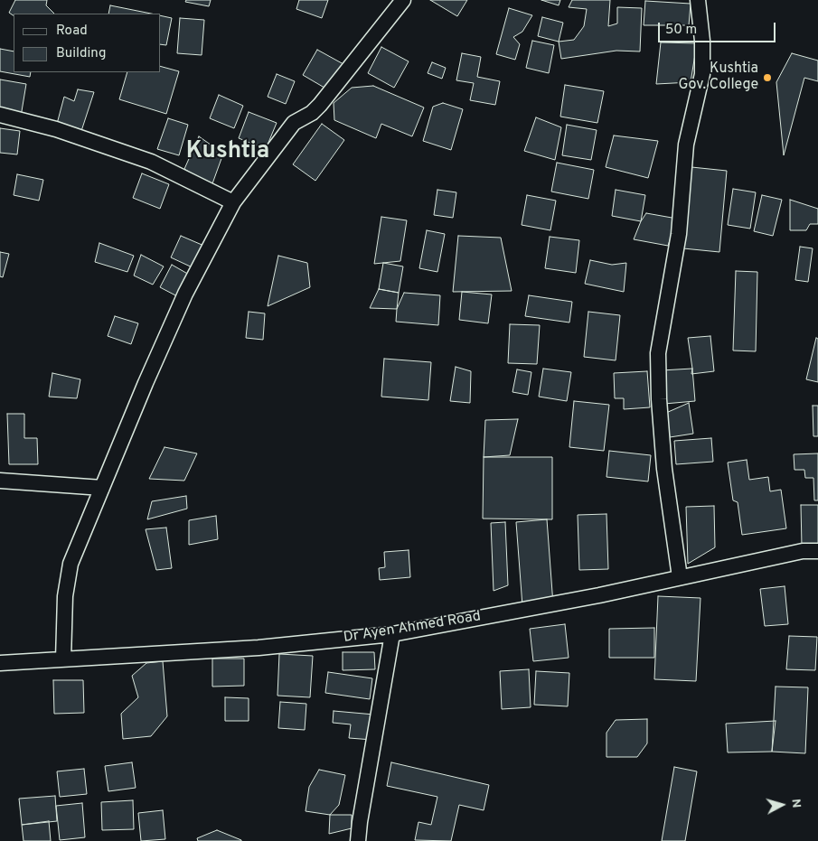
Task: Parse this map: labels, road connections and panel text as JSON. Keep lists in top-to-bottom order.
{
  "streets": {
    "street": ["Dr Ayen Ahmed Road"]
  },
  "districts": ["Kushtia"],
  "places": ["Kushtia Gov. College"],
  "legend": ["Road", "Building"],
  "scale_bar": "50 m",
  "north": "right"
}
